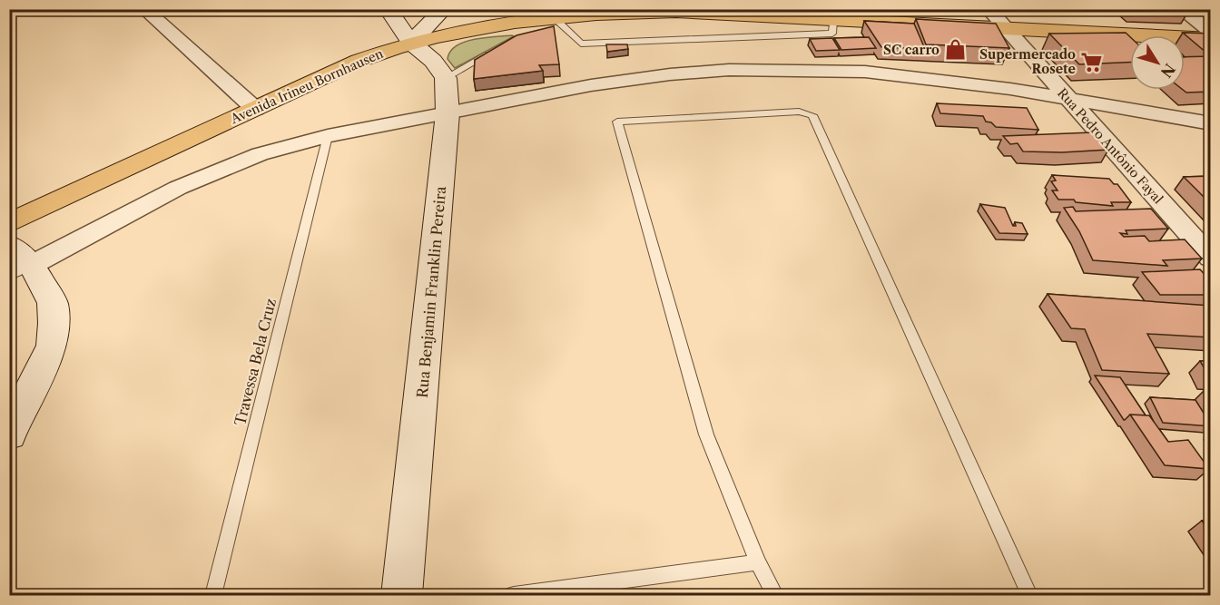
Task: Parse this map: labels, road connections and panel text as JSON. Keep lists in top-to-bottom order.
{
  "streets": {
    "main road": ["Avenida Irineu Bornhausen", "Rua Benjamin Franklin Pereira"],
    "street": ["Rua Pedro Antônio Fayal"],
    "lane": ["Travessa Bela Cruz"]
  },
  "crossings": [
    ["Avenida Irineu Bornhausen", "Rua Pedro Antônio Fayal"]
  ],
  "places": {
    "shop": ["SC carro"],
    "supermarket": ["Supermercado Rosete"]
  },
  "north": "bottom right"
}
